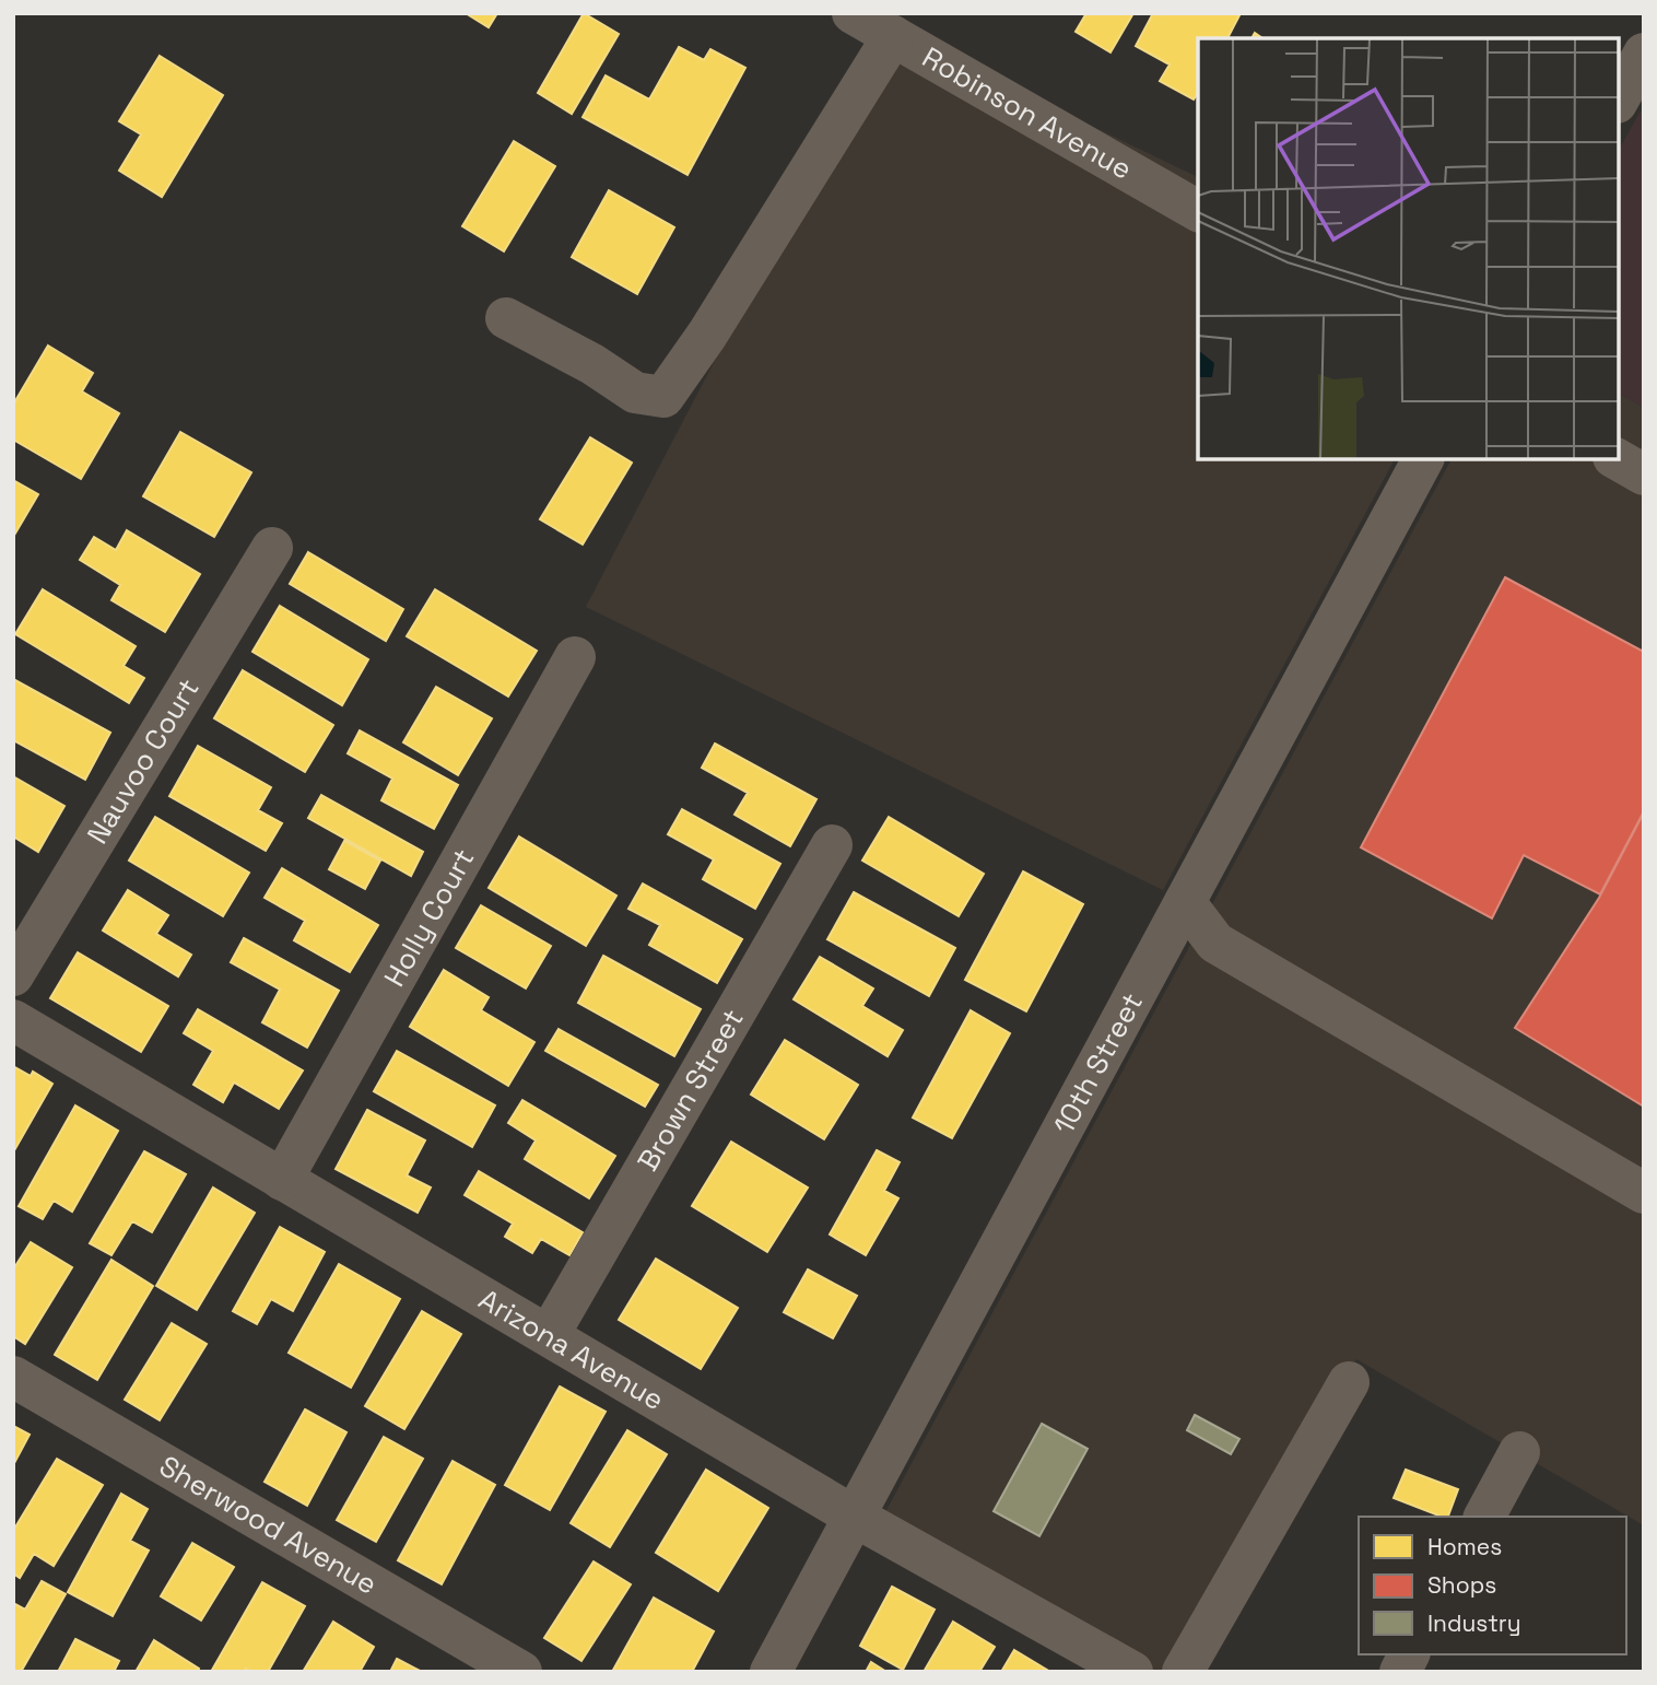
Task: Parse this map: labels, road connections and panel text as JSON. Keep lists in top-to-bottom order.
{
  "streets": {
    "street": [
      "Robinson Avenue",
      "Nauvoo Court",
      "Holly Court",
      "10th Street",
      "Brown Street",
      "Arizona Avenue",
      "Sherwood Avenue"
    ]
  },
  "crossings": [
    ["Holly Court", "Arizona Avenue"],
    ["10th Street", "Arizona Avenue"],
    ["Brown Street", "Arizona Avenue"]
  ],
  "legend": ["Homes", "Shops", "Industry"]
}
